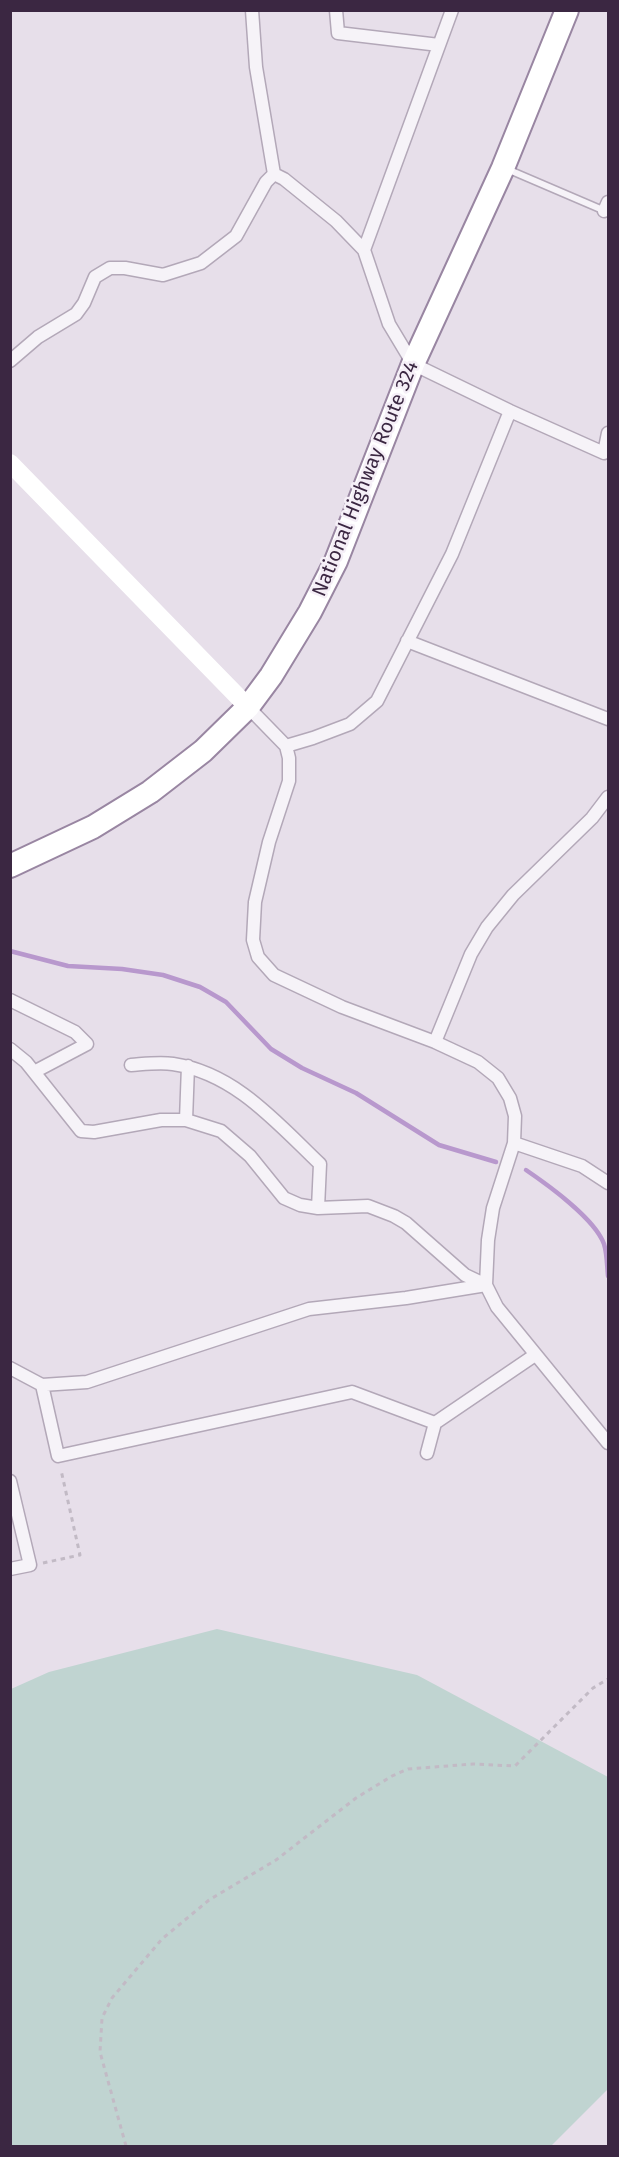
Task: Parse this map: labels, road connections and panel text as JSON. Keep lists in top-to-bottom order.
{
  "streets": {
    "highway": ["National Highway Route 324"]
  }
}
